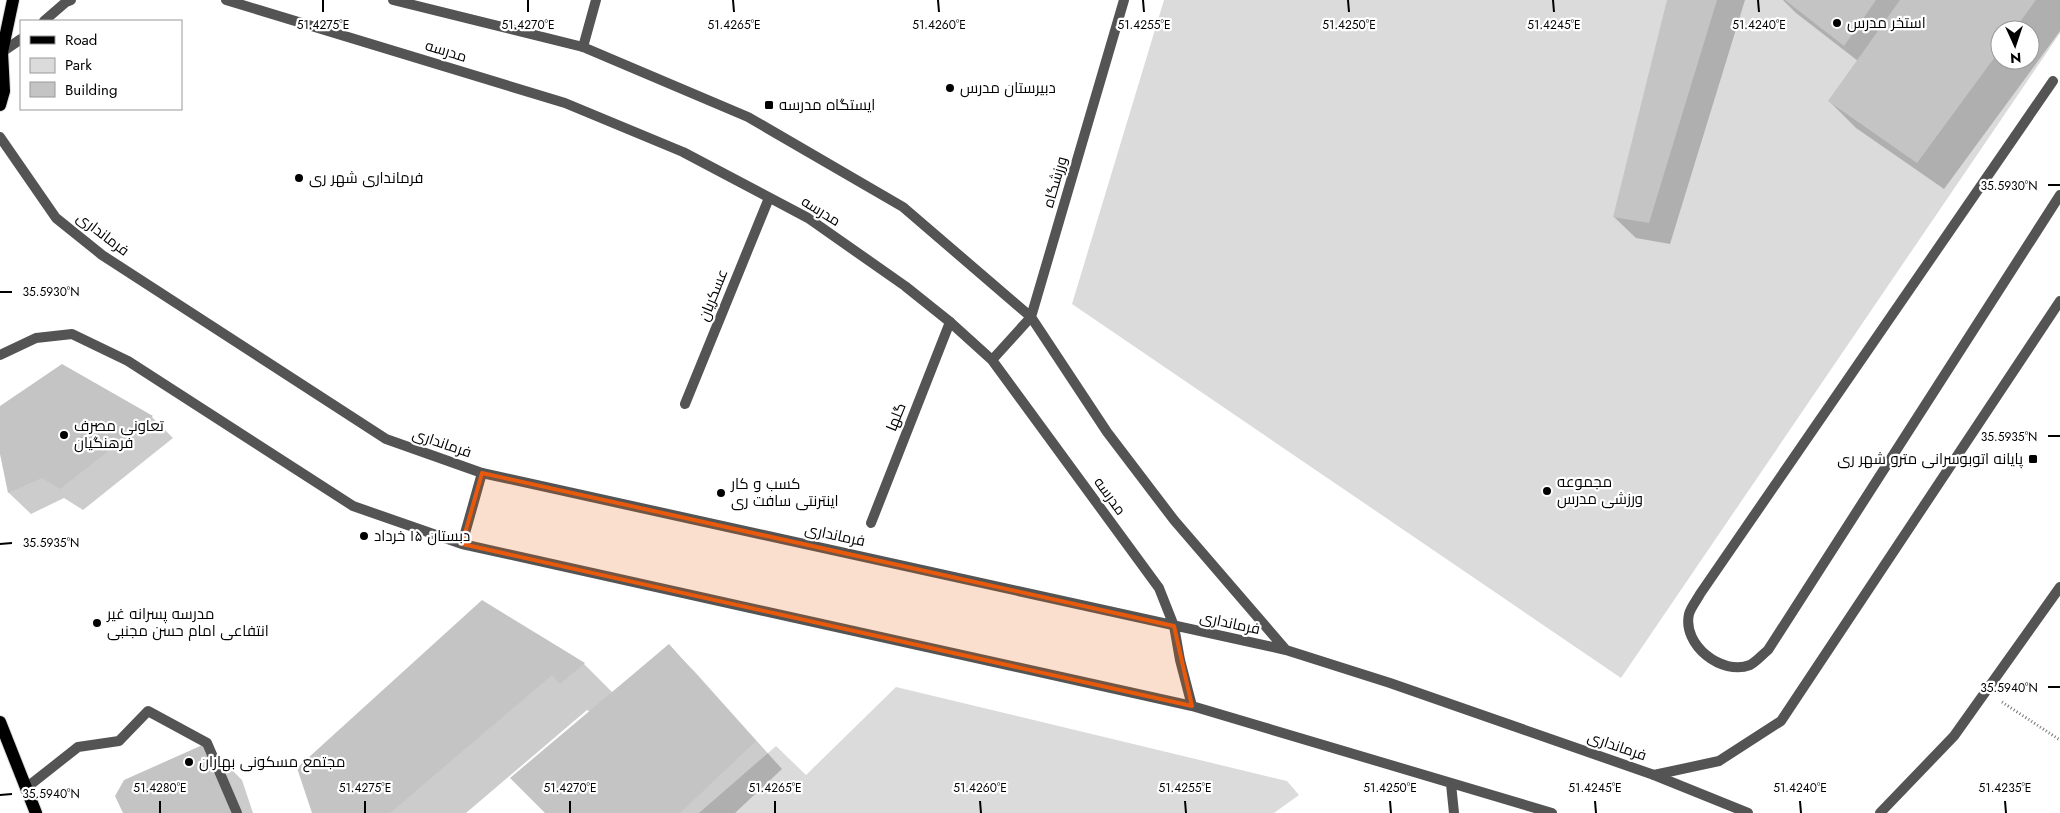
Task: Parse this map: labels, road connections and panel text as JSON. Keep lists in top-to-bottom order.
{
  "streets": {
    "street": [
      "مدرسه",
      "ورزشگاه",
      "فرمانداری",
      "عسکریان",
      "گلها"
    ]
  },
  "crossings": [
    ["مدرسه", "ورزشگاه"],
    ["مدرسه", "فرمانداری"],
    ["مدرسه", "عسکریان"],
    ["مدرسه", "گلها"]
  ],
  "places": {
    "other": [
      "استخر مدرس",
      "دبیرستان مدرس",
      "فرمانداری شهر ری",
      "تعاونی مصرف فرهنگیان",
      "مجموعه ورزشی مدرس",
      "کسب و کار اینترنتی سافت ری",
      "دبستان ۱۵ خرداد",
      "مدرسه پسرانه غیر انتفاعی امام حسن مجنبی",
      "مجتمع مسکونی بهاران"
    ],
    "transit": ["ایستگاه مدرسه", "پایانه اتوبوسرانی مترو شهر ری"]
  },
  "legend": ["Road", "Park", "Building"],
  "north": "bottom",
  "coordinates": [
    "51.4275°E",
    "51.4270°E",
    "51.4265°E",
    "51.4260°E",
    "51.4255°E",
    "51.4250°E",
    "51.4245°E",
    "51.4240°E",
    "35.5930°N",
    "35.5935°N",
    "35.5940°N",
    "51.4280°E",
    "51.4235°E"
  ]
}
